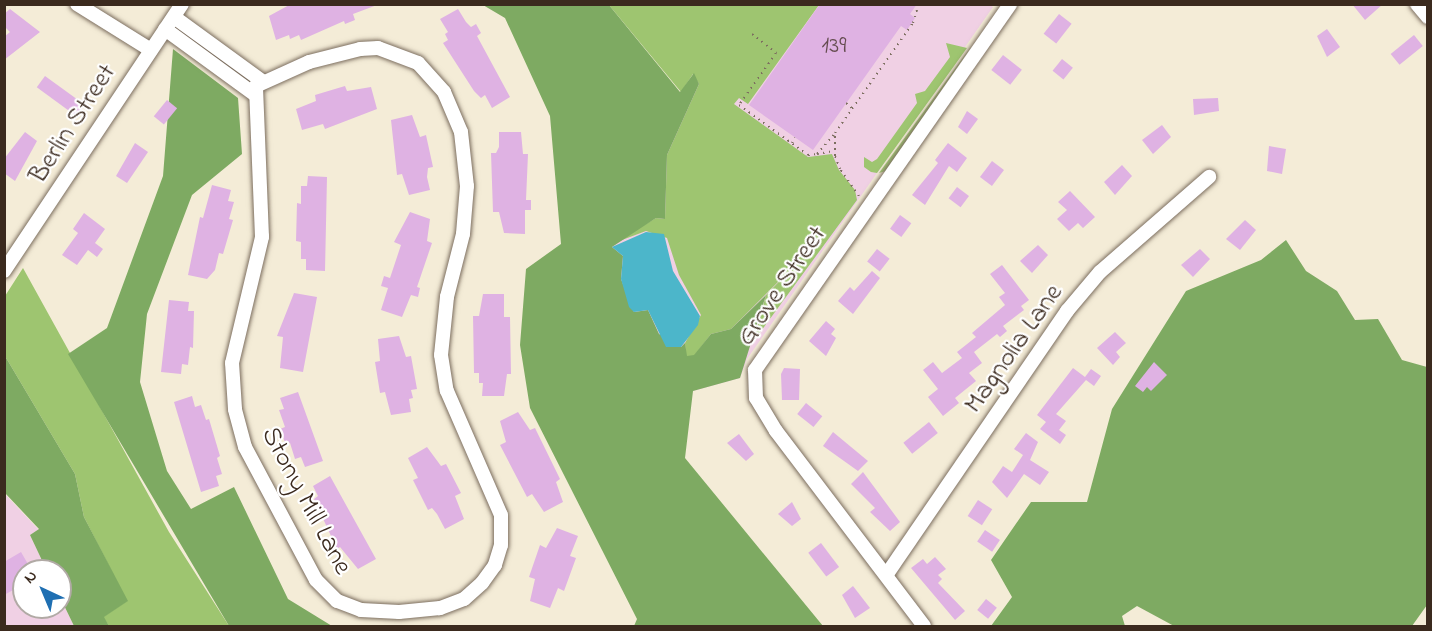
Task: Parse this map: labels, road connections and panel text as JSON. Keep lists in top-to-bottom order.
{
  "streets": {
    "street": [
      "Berlin Street",
      "Grove Street",
      "Magnolia Lane",
      "Stony Mill Lane"
    ]
  },
  "crossings": [
    ["Grove Street", "Magnolia Lane"]
  ],
  "house_numbers": ["139"],
  "north": "top left"
}
